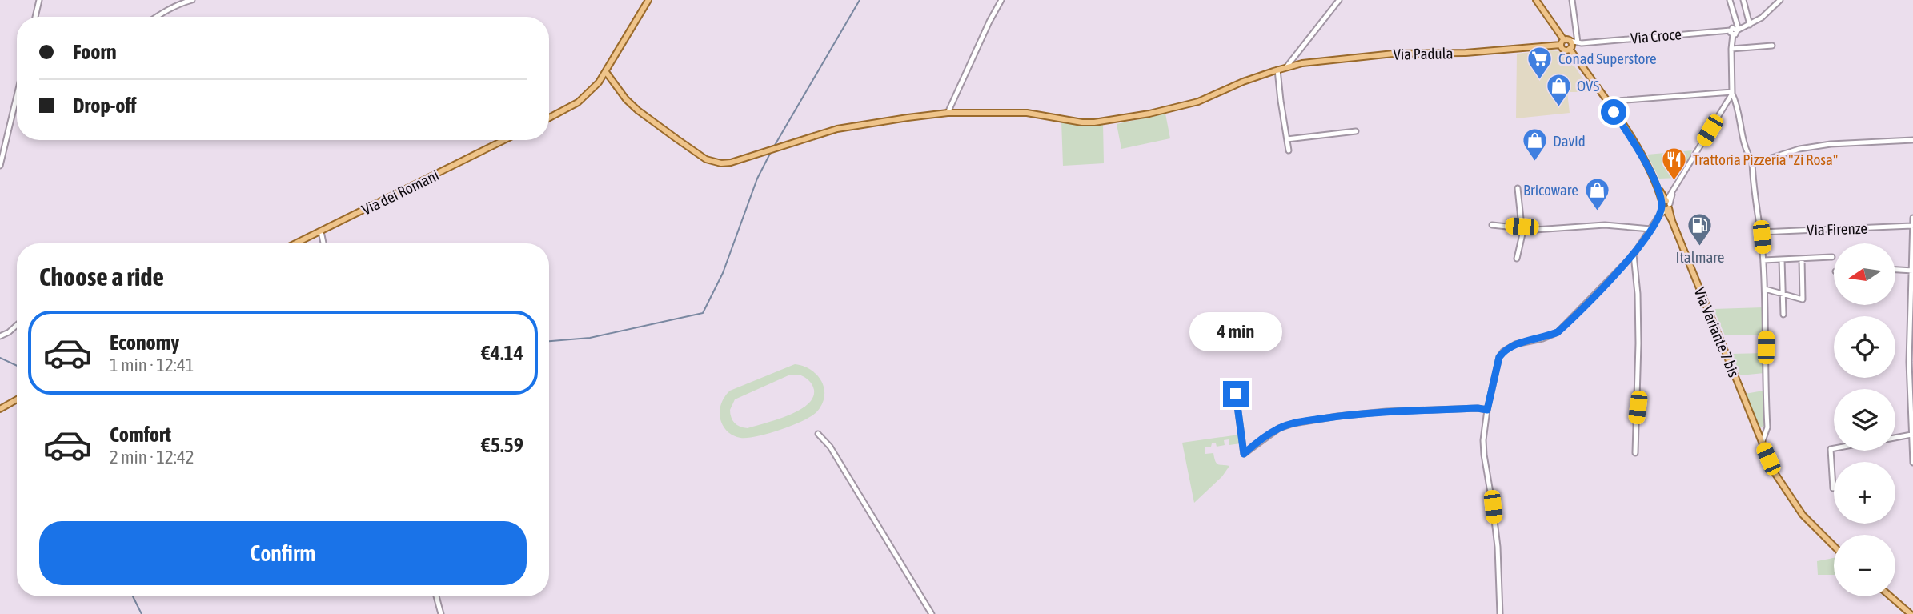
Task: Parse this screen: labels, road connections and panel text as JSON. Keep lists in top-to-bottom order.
{
  "streets": {
    "main road": ["Via Padula", "Via dei Romani", "Via Variante 7 bis"],
    "street": ["Via Croce", "Via Firenze"]
  },
  "crossings": [
    ["Via Croce", "Via Padula"],
    ["Via Croce", "Via Variante 7 bis"]
  ],
  "places": {
    "supermarket": ["Conad Superstore"],
    "shop": ["OVS", "David", "Bricoware"],
    "restaurant": ["Trattoria Pizzeria \"Zì Rosa\""],
    "fuel station": ["Italmare"]
  },
  "north": "left",
  "page": {
    "banner": ["Foorn", "Drop-off"],
    "map_buttons": ["+", "−"],
    "heading": "Choose a ride",
    "list": [
      {
        "name": "Economy",
        "note": "1 min · 12:41",
        "value": "€4.14"
      },
      {
        "name": "Comfort",
        "note": "2 min · 12:42",
        "value": "€5.59"
      }
    ],
    "bubble": "4 min",
    "buttons": "Confirm"
  }
}
